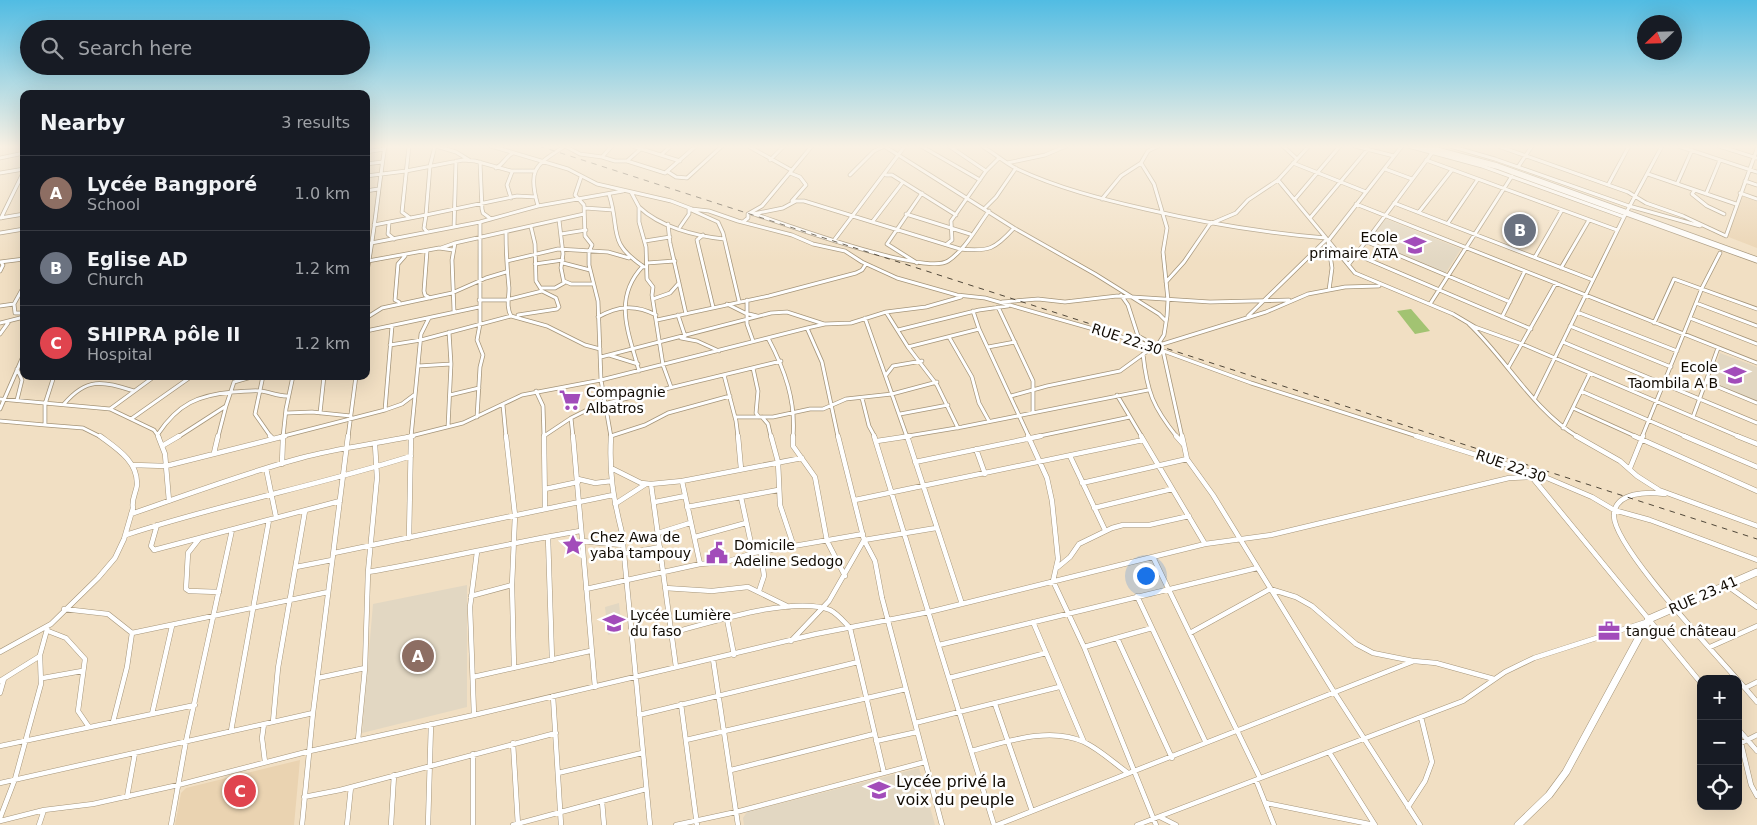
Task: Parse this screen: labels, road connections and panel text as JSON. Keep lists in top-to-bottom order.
{
  "streets": {
    "street": ["RUE 22.30", "RUE 23.41"]
  },
  "places": {
    "school or university": [
      "Ecole primaire ATA",
      "Ecole Taombila A B",
      "Lycée Lumière du faso",
      "Lycée privé la voix du peuple"
    ],
    "supermarket": ["Compagnie Albatros"],
    "place": ["Chez Awa de yaba tampouy"],
    "public building": ["Domicile Adeline Sedogo"],
    "office": ["tangué château"]
  },
  "north": "bottom left",
  "page": {
    "search": "Search here",
    "heading": ["Nearby", "3 results"],
    "list": [
      {
        "mark": "A",
        "name": "Lycée Bangporé",
        "note": "School",
        "value": "1.0 km"
      },
      {
        "mark": "B",
        "name": "Eglise AD",
        "note": "Church",
        "value": "1.2 km"
      },
      {
        "mark": "C",
        "name": "SHIPRA pôle II",
        "note": "Hospital",
        "value": "1.2 km"
      }
    ],
    "pins": ["B", "A", "C"],
    "map_buttons": ["+", "−"]
  }
}
